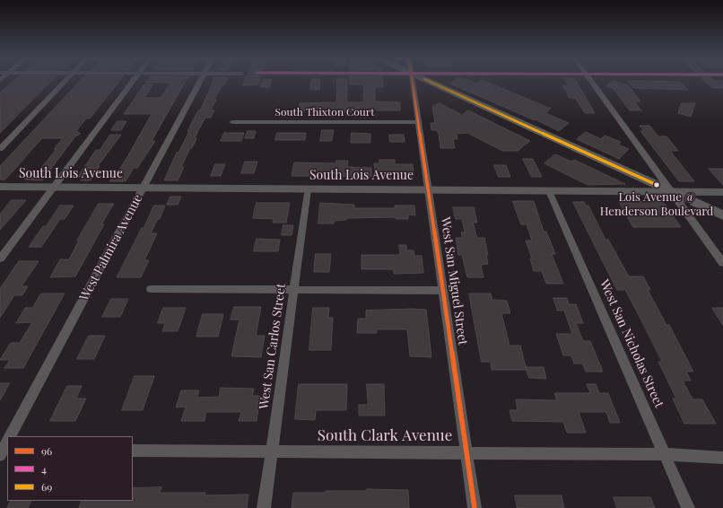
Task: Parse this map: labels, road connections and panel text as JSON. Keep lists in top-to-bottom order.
{
  "streets": {
    "street": [
      "South Thixton Court",
      "South Lois Avenue",
      "West Palmira Avenue",
      "West San Miguel Street",
      "West San Nicholas Street",
      "West San Carlos Street",
      "South Clark Avenue"
    ]
  },
  "crossings": [
    ["South Thixton Court", "West San Miguel Street"],
    ["South Lois Avenue", "West Palmira Avenue"],
    ["South Lois Avenue", "West San Miguel Street"],
    ["South Lois Avenue", "West San Nicholas Street"],
    ["South Lois Avenue", "West San Carlos Street"],
    ["West San Miguel Street", "South Clark Avenue"],
    ["West San Nicholas Street", "South Clark Avenue"],
    ["West San Carlos Street", "South Clark Avenue"]
  ],
  "places": ["Lois Avenue @ Henderson Boulevard"],
  "lines": ["transit line 96", "transit line 69"],
  "legend": ["96", "4", "69"]
}
